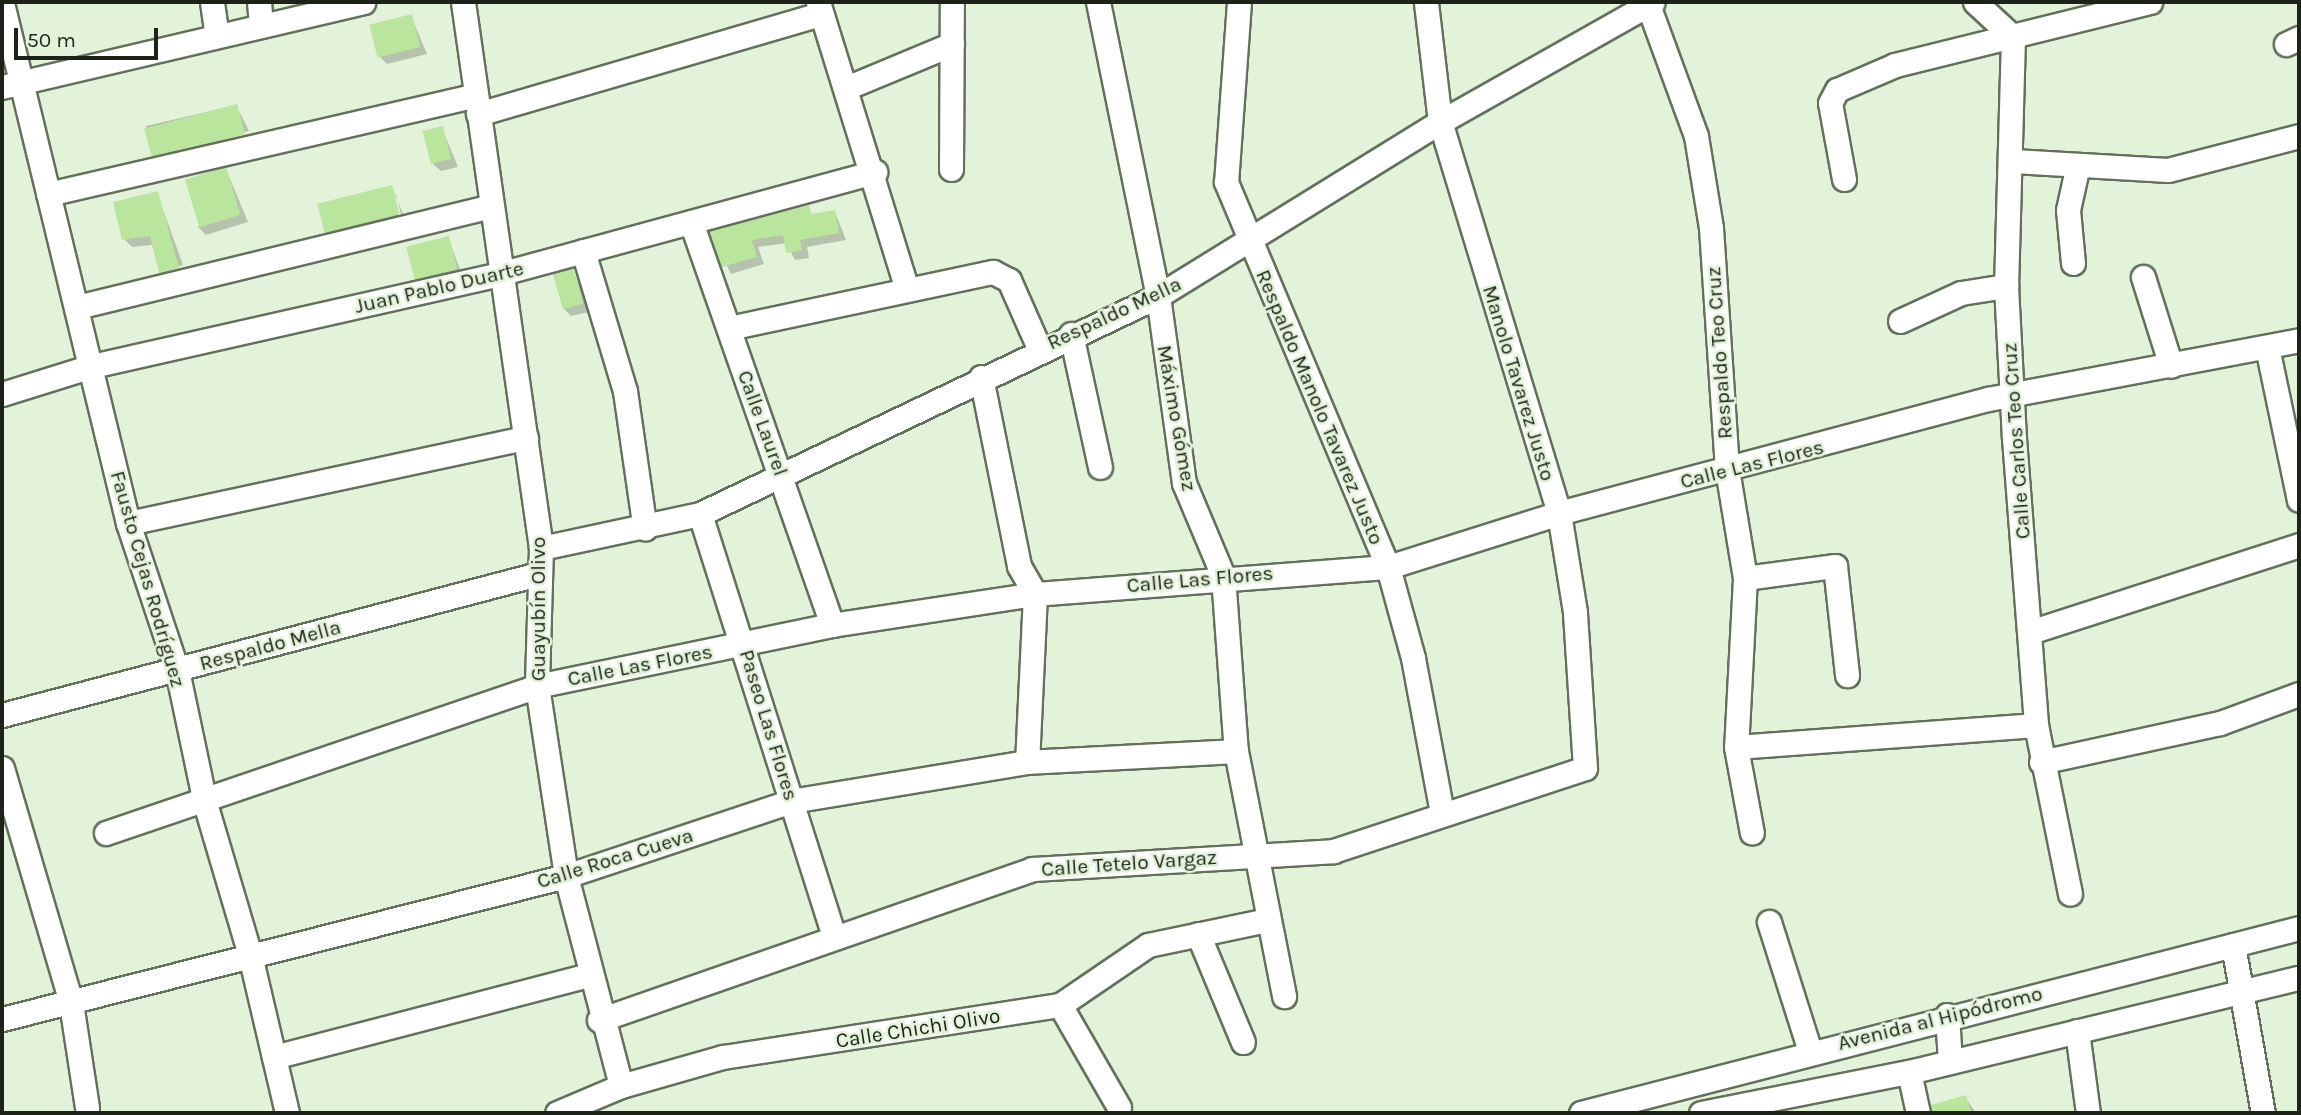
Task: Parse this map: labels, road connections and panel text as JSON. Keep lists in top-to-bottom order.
{
  "streets": {
    "street": [
      "Juan Pablo Duarte",
      "Respaldo Mella",
      "Respaldo Teo Cruz",
      "Manolo Tavarez Justo",
      "Respaldo Manolo Tavarez Justo",
      "Máximo Gómez",
      "Calle Laurel",
      "Calle Carlos Teo Cruz",
      "Calle Las Flores",
      "Fausto Cejas Rodríguez",
      "Guayubín Olivo",
      "Paseo Las Flores",
      "Calle Roca Cueva",
      "Calle Tetelo Vargaz",
      "Avenida al Hipódromo",
      "Calle Chichi Olivo"
    ]
  },
  "crossings": [
    ["Juan Pablo Duarte", "Calle Laurel"],
    ["Juan Pablo Duarte", "Fausto Cejas Rodríguez"],
    ["Juan Pablo Duarte", "Guayubín Olivo"],
    ["Respaldo Mella", "Respaldo Teo Cruz"],
    ["Respaldo Mella", "Manolo Tavarez Justo"],
    ["Respaldo Mella", "Respaldo Manolo Tavarez Justo"],
    ["Respaldo Mella", "Máximo Gómez"],
    ["Respaldo Mella", "Calle Laurel"],
    ["Respaldo Mella", "Fausto Cejas Rodríguez"],
    ["Respaldo Mella", "Guayubín Olivo"],
    ["Respaldo Mella", "Paseo Las Flores"],
    ["Respaldo Teo Cruz", "Calle Las Flores"],
    ["Manolo Tavarez Justo", "Calle Las Flores"],
    ["Manolo Tavarez Justo", "Calle Tetelo Vargaz"],
    ["Respaldo Manolo Tavarez Justo", "Calle Las Flores"],
    ["Respaldo Manolo Tavarez Justo", "Calle Tetelo Vargaz"],
    ["Máximo Gómez", "Calle Las Flores"],
    ["Máximo Gómez", "Calle Roca Cueva"],
    ["Máximo Gómez", "Calle Tetelo Vargaz"],
    ["Máximo Gómez", "Calle Chichi Olivo"],
    ["Calle Laurel", "Calle Las Flores"],
    ["Calle Carlos Teo Cruz", "Calle Las Flores"],
    ["Calle Las Flores", "Fausto Cejas Rodríguez"],
    ["Calle Las Flores", "Guayubín Olivo"],
    ["Calle Las Flores", "Paseo Las Flores"],
    ["Fausto Cejas Rodríguez", "Calle Roca Cueva"],
    ["Guayubín Olivo", "Calle Roca Cueva"],
    ["Guayubín Olivo", "Calle Tetelo Vargaz"],
    ["Guayubín Olivo", "Calle Chichi Olivo"],
    ["Paseo Las Flores", "Calle Roca Cueva"],
    ["Paseo Las Flores", "Calle Tetelo Vargaz"]
  ],
  "scale_bar": "50 m"
}
